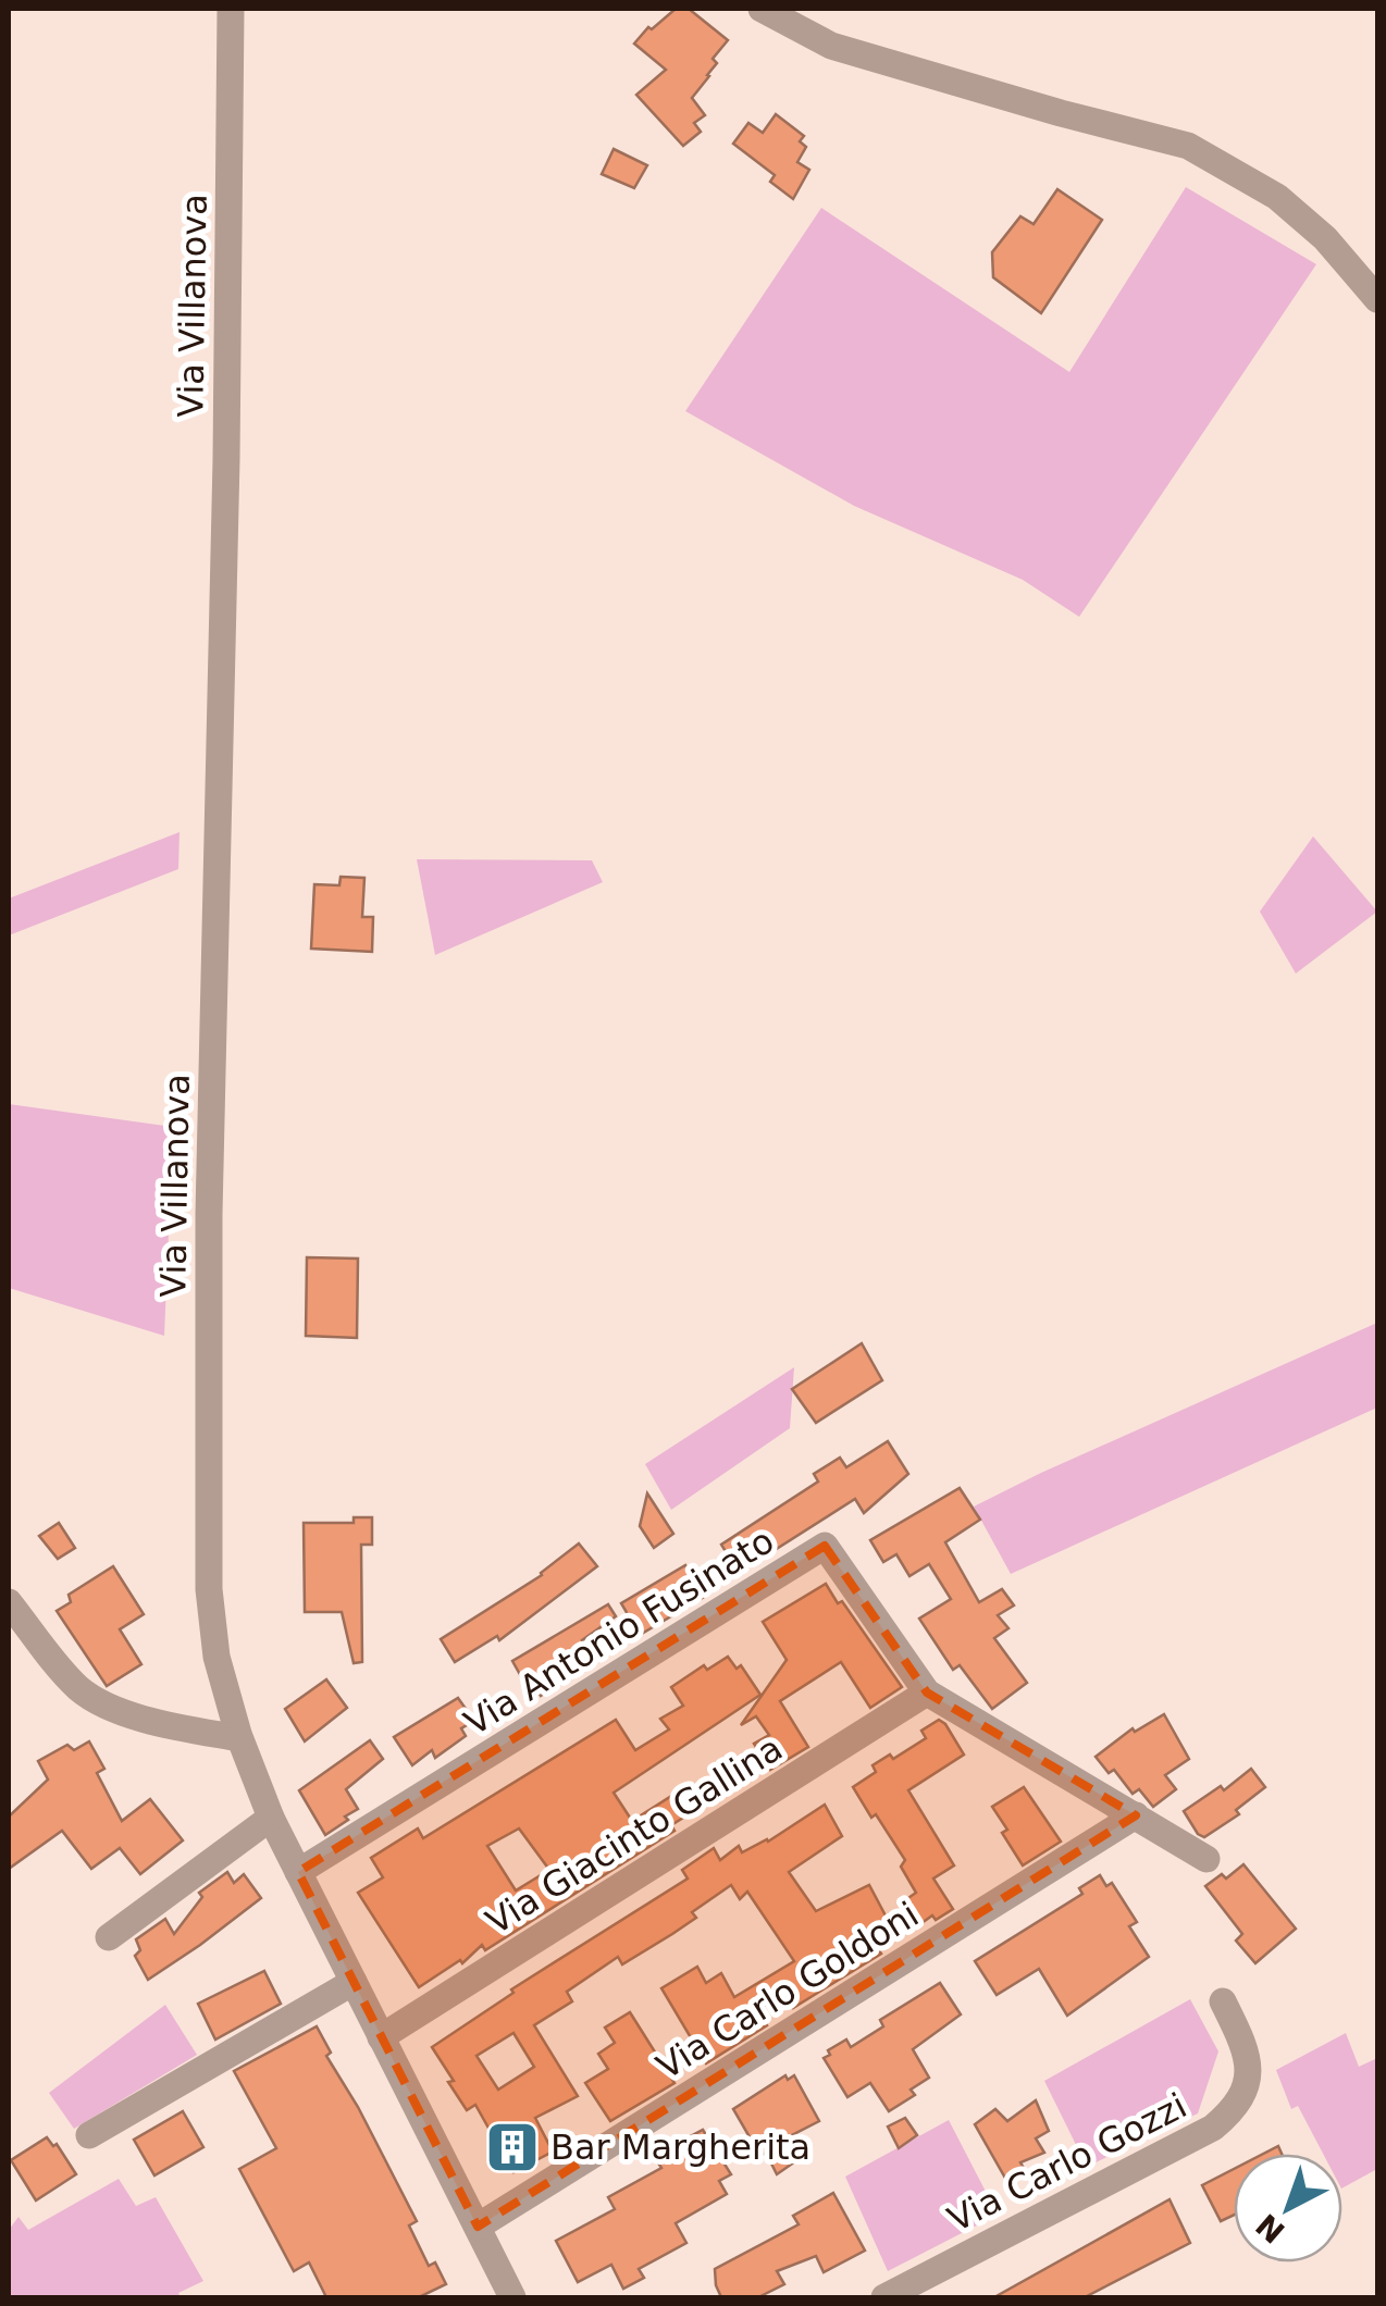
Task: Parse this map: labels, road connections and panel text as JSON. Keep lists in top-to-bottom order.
{
  "streets": {
    "street": [
      "Via Villanova",
      "Via Antonio Fusinato",
      "Via Giacinto Gallina",
      "Via Carlo Goldoni",
      "Via Carlo Gozzi"
    ]
  },
  "crossings": [
    ["Via Villanova", "Via Antonio Fusinato"],
    ["Via Villanova", "Via Giacinto Gallina"],
    ["Via Villanova", "Via Carlo Goldoni"],
    ["Via Antonio Fusinato", "Via Giacinto Gallina"],
    ["Via Antonio Fusinato", "Via Carlo Goldoni"]
  ],
  "places": {
    "building": ["Bar Margherita"]
  },
  "north": "bottom left"
}
